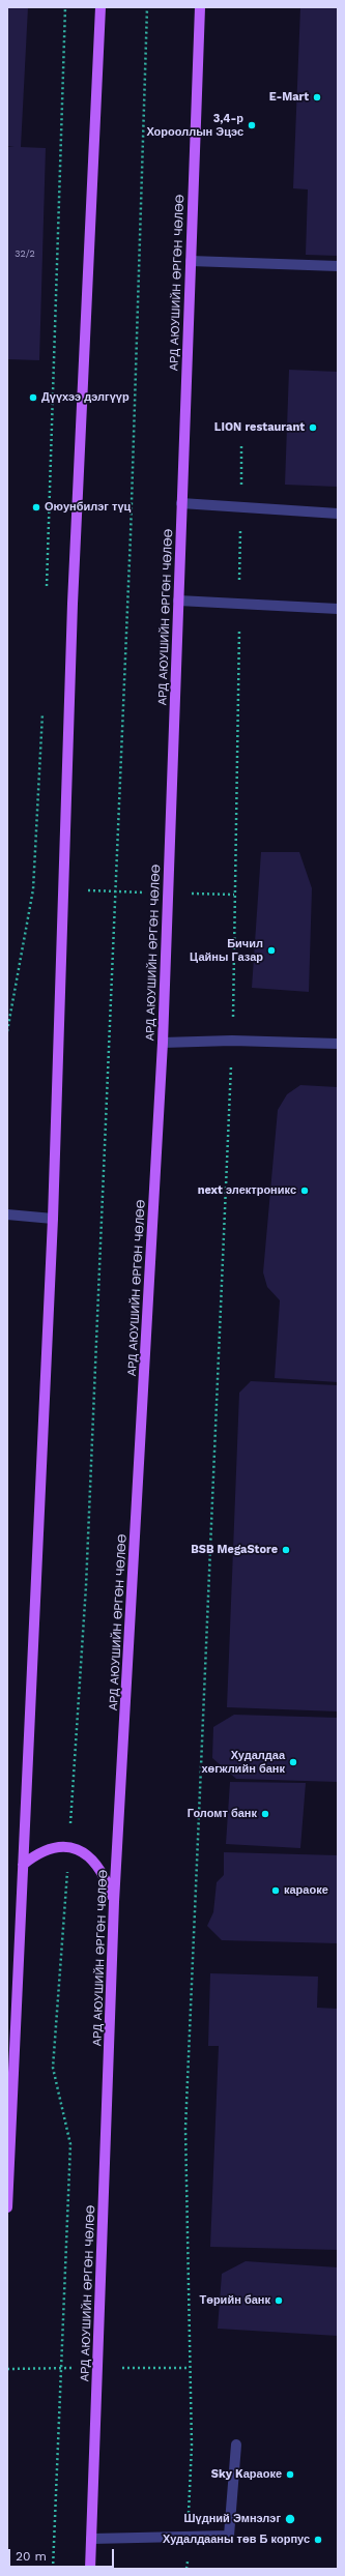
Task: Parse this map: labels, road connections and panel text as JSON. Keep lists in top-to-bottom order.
{
  "streets": {
    "main road": ["АРД АЮУШИЙН ӨРГӨН ЧӨЛӨӨ"]
  },
  "places": [
    "E-Mart",
    "3,4-р Хорооллын Эцэс",
    "Дүүхээ дэлгүүр",
    "LION restaurant",
    "Оюунбилэг түц",
    "Бичил Цайны Газар",
    "next электроникс",
    "BSB MegaStore",
    "Худалдаа хөгжлийн банк",
    "Голомт банк",
    "караоке",
    "Төрийн банк",
    "Sky Kараоке",
    "Шүдний Эмнэлэг",
    "Худалдааны төв Б корпус"
  ],
  "house_numbers": ["32/2"],
  "scale_bar": "20 m"
}
